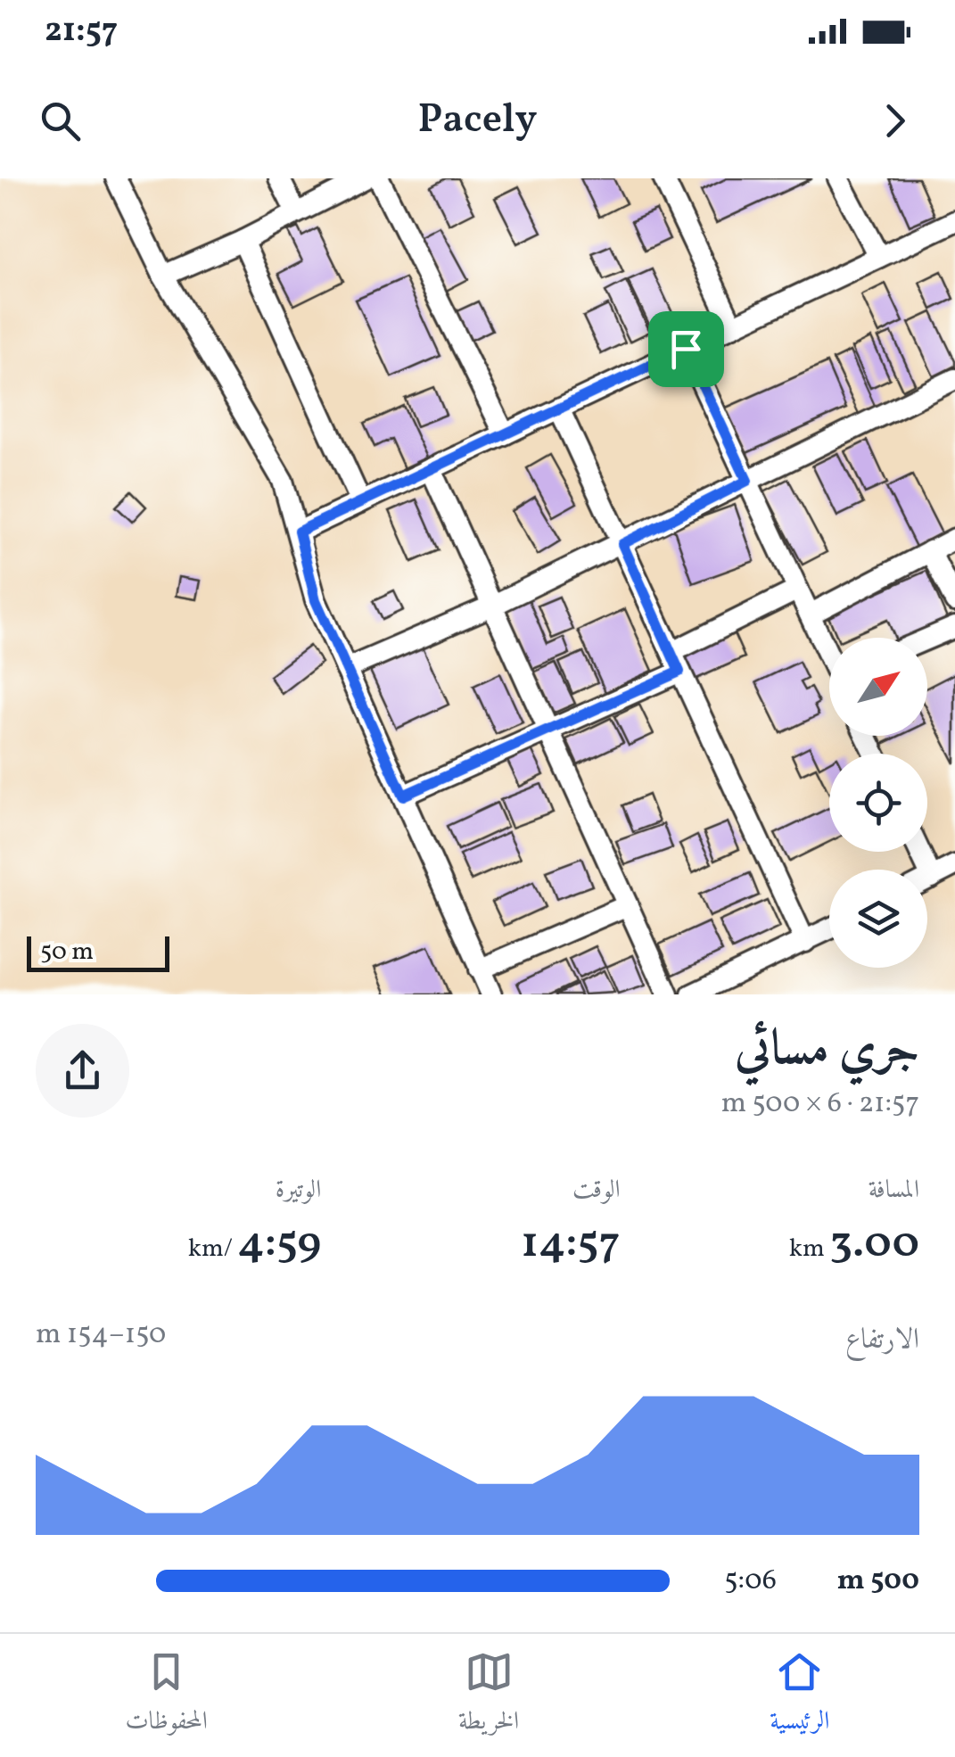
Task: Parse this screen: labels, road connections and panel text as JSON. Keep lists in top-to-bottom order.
{
  "scale_bar": "50 m",
  "north": "top right",
  "page": {
    "status": "21:57",
    "header": "Pacely",
    "scale": "50 m",
    "heading": ["جري مسائي", "21:57 · 6 × 500 m"],
    "stats": [
      ["المسافة", "3.00 km"],
      ["الوقت", "14:57"],
      ["الوتيرة", "4:59 /km"]
    ],
    "chart": ["الارتفاع", "150–154 m"],
    "list": [
      {
        "name": "500 m",
        "note": "5:06"
      }
    ],
    "tabs": ["الرئيسية", "الخريطة", "المحفوظات"]
  }
}
